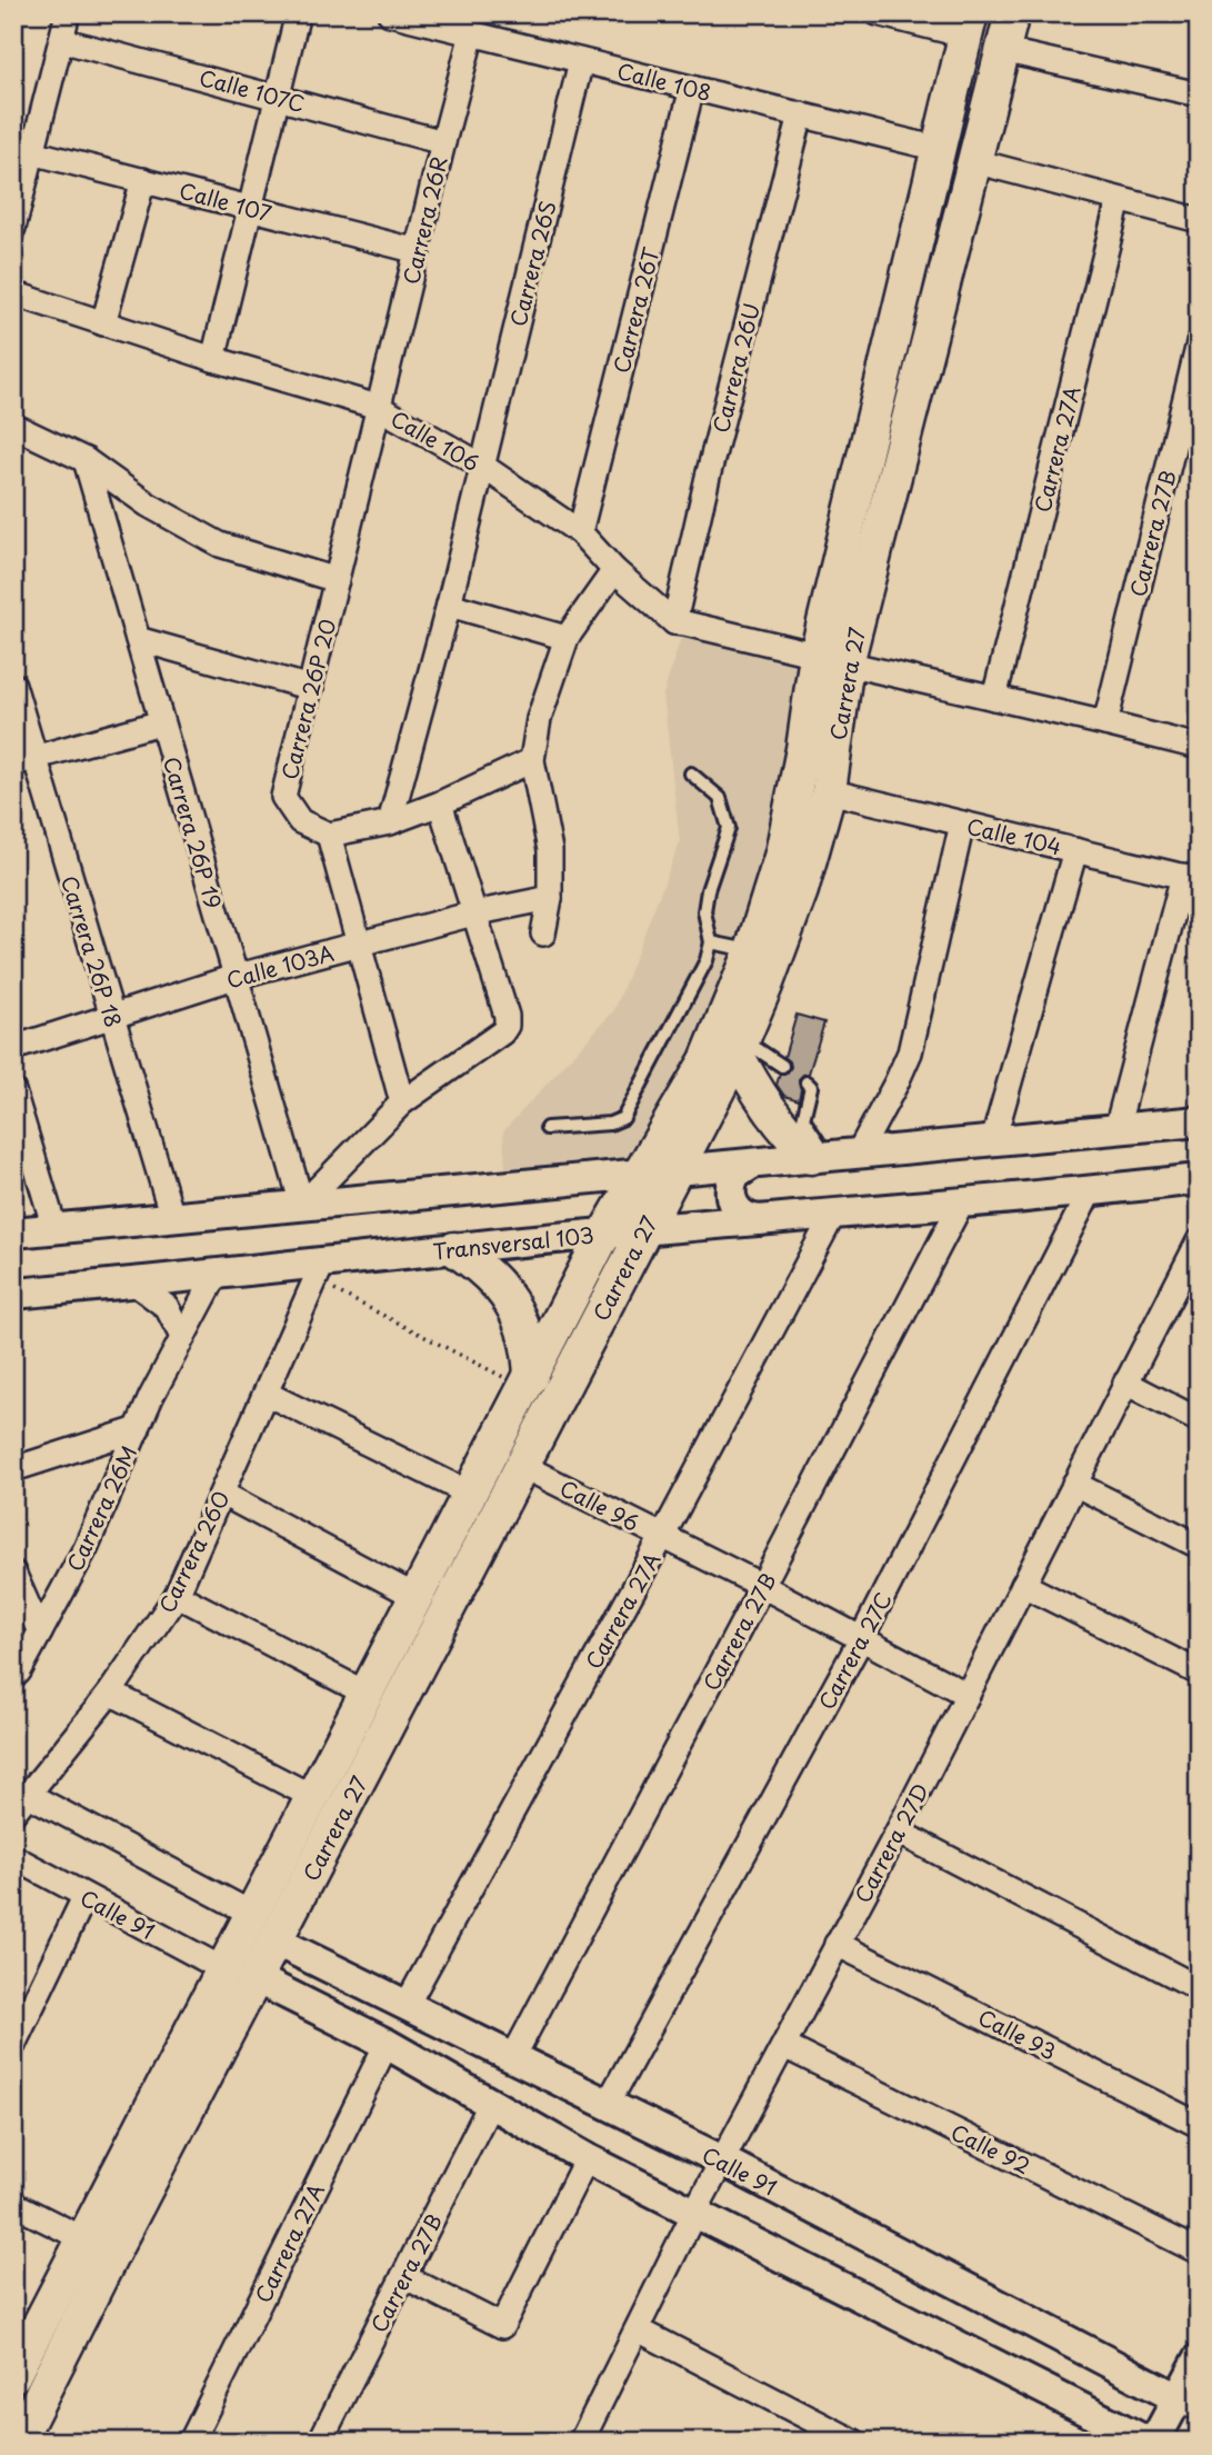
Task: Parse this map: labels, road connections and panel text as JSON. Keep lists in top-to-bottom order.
{
  "streets": {
    "main road": ["Carrera 27"],
    "street": [
      "Calle 108",
      "Calle 107C",
      "Calle 107",
      "Carrera 26R",
      "Carrera 26S",
      "Carrera 26T",
      "Carrera 26U",
      "Calle 106",
      "Carrera 27A",
      "Carrera 27B",
      "Carrera 26P 20",
      "Carrera 26P 19",
      "Calle 104",
      "Carrera 26P 18",
      "Calle 103A",
      "Transversal 103",
      "Calle 96",
      "Carrera 26M",
      "Carrera 26O",
      "Carrera 27C",
      "Carrera 27D",
      "Calle 91",
      "Calle 93",
      "Calle 92"
    ]
  },
  "crossings": [
    ["Calle 108", "Carrera 26R"],
    ["Calle 108", "Carrera 26S"],
    ["Calle 108", "Carrera 26T"],
    ["Calle 108", "Carrera 26U"],
    ["Calle 108", "Carrera 27"],
    ["Calle 107C", "Carrera 26R"],
    ["Calle 107", "Carrera 26R"],
    ["Carrera 26R", "Calle 106"],
    ["Carrera 26R", "Carrera 26P 20"],
    ["Carrera 26S", "Calle 106"],
    ["Carrera 26T", "Calle 106"],
    ["Carrera 26U", "Calle 106"],
    ["Calle 106", "Carrera 26P 20"],
    ["Carrera 27A", "Transversal 103"],
    ["Carrera 27A", "Calle 96"],
    ["Carrera 27A", "Calle 91"],
    ["Carrera 27B", "Transversal 103"],
    ["Carrera 27B", "Calle 96"],
    ["Carrera 27B", "Calle 91"],
    ["Carrera 27", "Calle 104"],
    ["Carrera 27", "Transversal 103"],
    ["Carrera 27", "Calle 96"],
    ["Carrera 27", "Calle 91"],
    ["Carrera 26P 19", "Calle 103A"],
    ["Carrera 26P 18", "Calle 103A"],
    ["Transversal 103", "Carrera 26M"],
    ["Transversal 103", "Carrera 26O"],
    ["Transversal 103", "Carrera 27C"],
    ["Calle 96", "Carrera 27C"],
    ["Calle 96", "Carrera 27D"],
    ["Carrera 27C", "Calle 91"],
    ["Carrera 27D", "Calle 91"],
    ["Carrera 27D", "Calle 93"],
    ["Carrera 27D", "Calle 92"]
  ]
}
